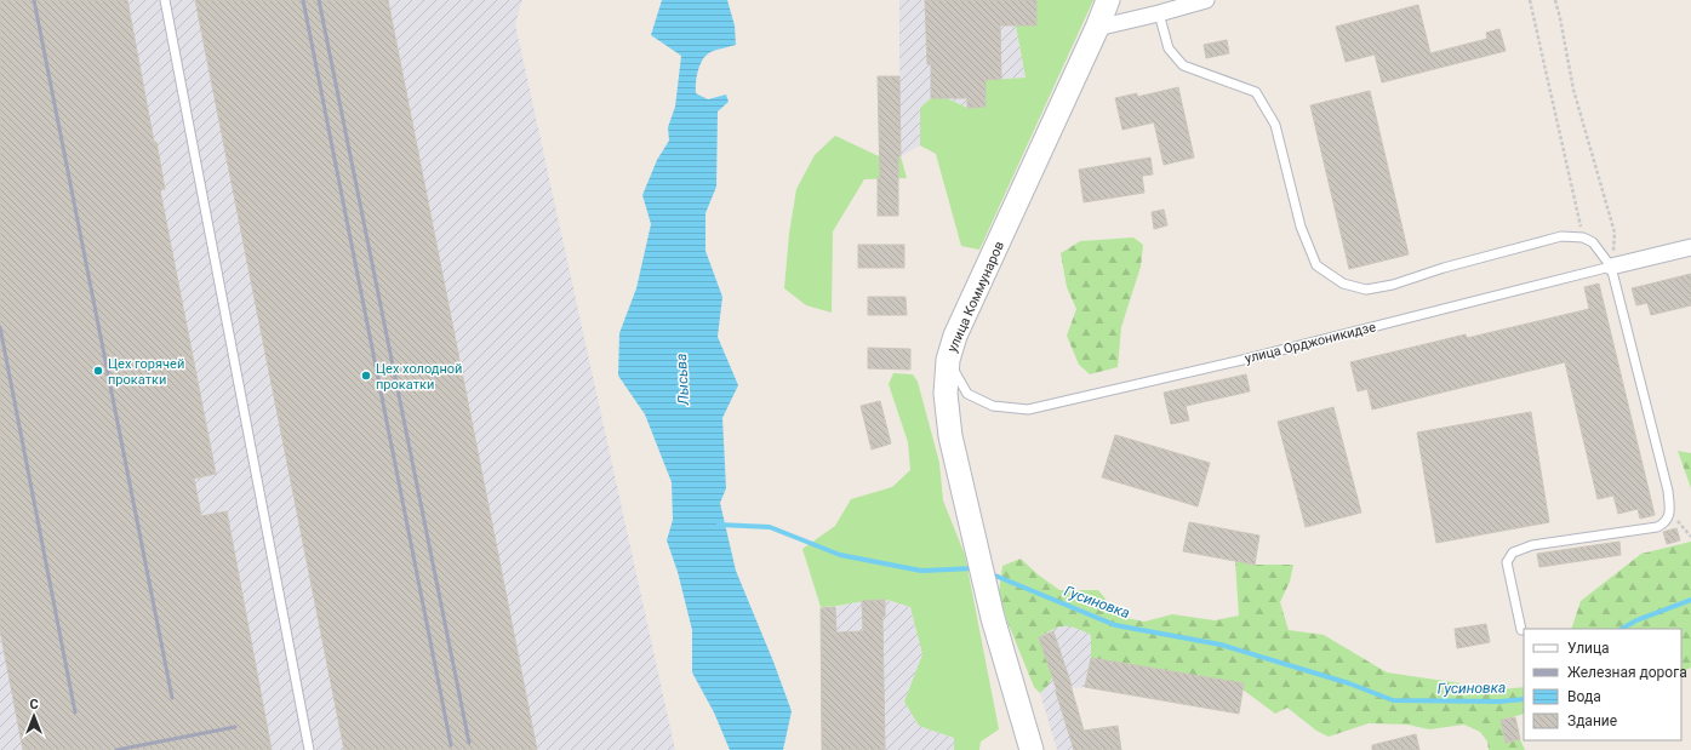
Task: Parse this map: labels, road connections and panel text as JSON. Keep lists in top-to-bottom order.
{
  "streets": {
    "main road": ["улица Коммунаров"],
    "street": ["улица Орджоникидзе"]
  },
  "crossings": [
    ["улица Коммунаров", "улица Орджоникидзе"]
  ],
  "water": ["Лысьва", "Гусиновка"],
  "places": ["Цех горячей прокатки", "Цех холодной прокатки"],
  "legend": [
    "Улица",
    "Железная дорога",
    "Вода",
    "Здание"
  ],
  "north": "top"
}
